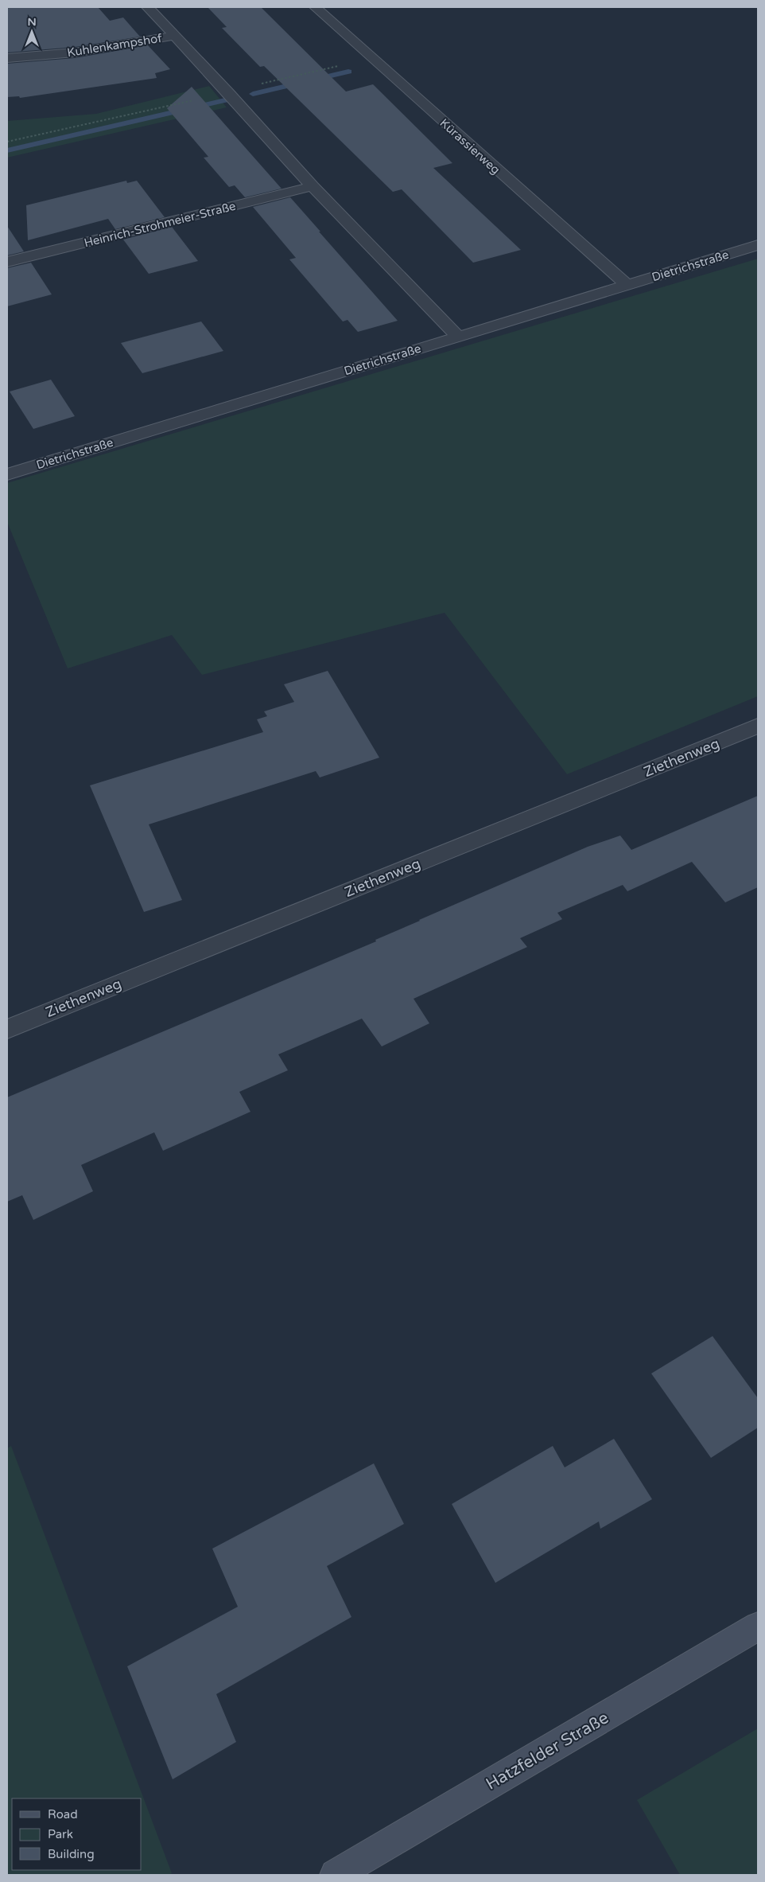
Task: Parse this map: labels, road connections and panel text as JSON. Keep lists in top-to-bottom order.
{
  "streets": {
    "street": [
      "Kuhlenkampshof",
      "Kürassierweg",
      "Heinrich-Strohmeier-Straße",
      "Dietrichstraße",
      "Ziethenweg",
      "Hatzfelder Straße"
    ]
  },
  "crossings": [
    ["Kuhlenkampshof", "Heinrich-Strohmeier-Straße"],
    ["Kürassierweg", "Dietrichstraße"]
  ],
  "legend": ["Road", "Park", "Building"],
  "north": "top"
}
